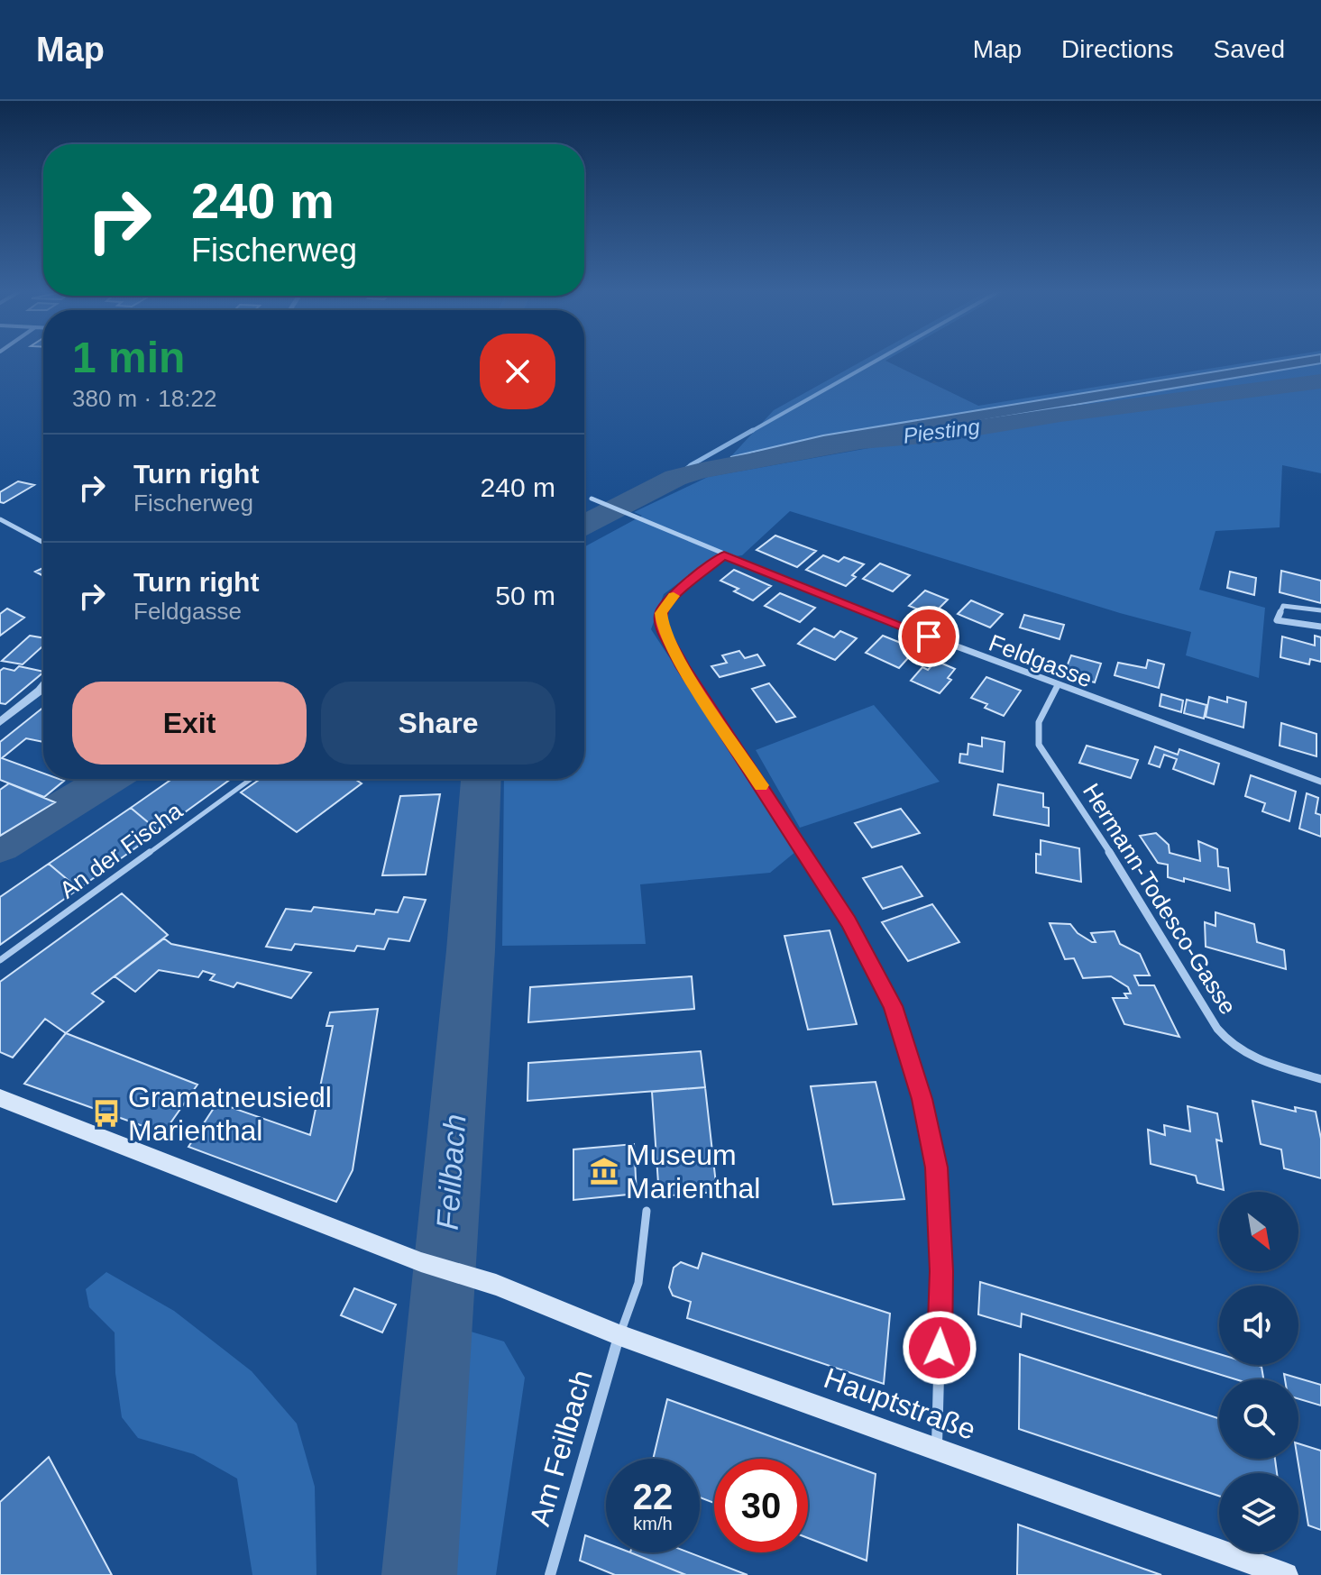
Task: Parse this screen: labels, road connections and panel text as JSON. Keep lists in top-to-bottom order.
{
  "streets": {
    "main road": ["Hauptstraße"],
    "street": ["Feldgasse", "Hermann-Todesco-Gasse", "Am Feilbach"],
    "lane": ["An der Fischa"]
  },
  "crossings": [
    ["Feldgasse", "Hermann-Todesco-Gasse"],
    ["Hauptstraße", "Am Feilbach"]
  ],
  "water": ["Piesting", "Feilbach"],
  "places": {
    "bus stop": ["Gramatneusiedl Marienthal"],
    "museum": ["Museum Marienthal"]
  },
  "north": "bottom right",
  "page": {
    "header": "Map",
    "nav": ["Map", "Directions", "Saved"],
    "turn": ["240 m", "Fischerweg"],
    "heading": ["1 min", "380 m · 18:22"],
    "list": [
      {
        "name": "Turn right",
        "note": "Fischerweg",
        "value": "240 m"
      },
      {
        "name": "Turn right",
        "note": "Feldgasse",
        "value": "50 m"
      }
    ],
    "buttons": ["Exit", "Share"],
    "speed": "22 km/h",
    "limit": "30"
  }
}
